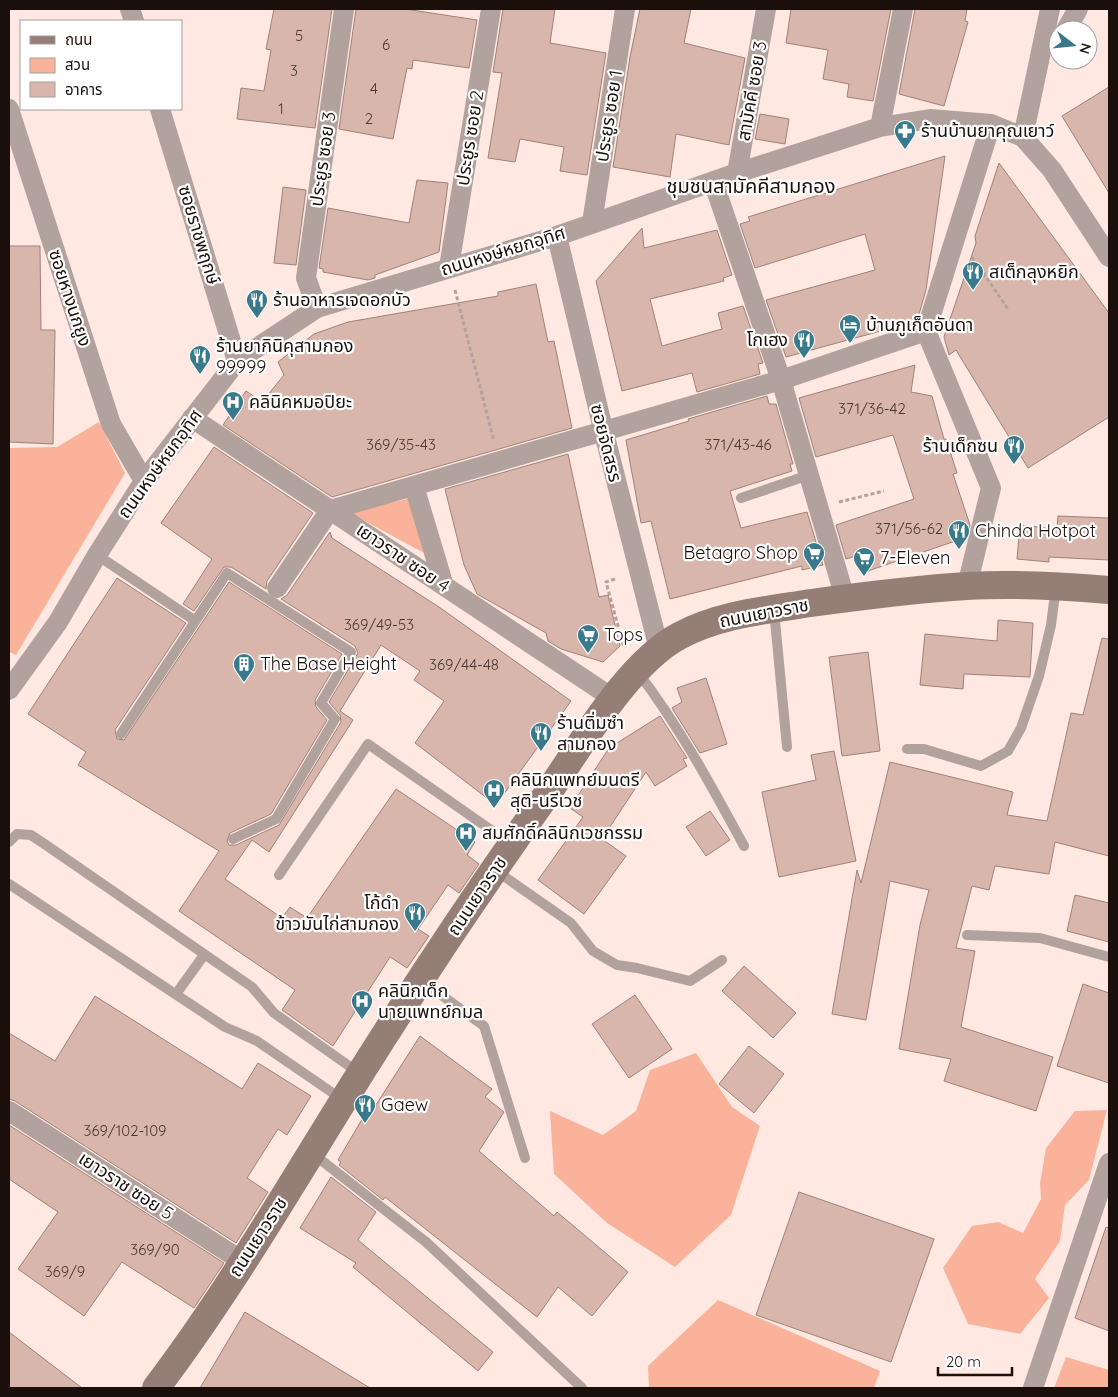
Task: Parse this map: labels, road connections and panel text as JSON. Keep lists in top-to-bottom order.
{
  "streets": {
    "main road": ["ถนนเยาวราช"],
    "street": [
      "สามัคคี ซอย 3",
      "ประยูร ซอย 1",
      "ประยูร ซอย 2",
      "ประยูร ซอย 3",
      "ซอยราชพฤกษ์",
      "ถนนหงษ์หยกอุทิศ",
      "ซอยหางนกยูง",
      "ซอยจัดสรร",
      "เยาวราช ซอย 4",
      "เยาวราช ซอย 5"
    ]
  },
  "crossings": [
    ["สามัคคี ซอย 3", "ถนนหงษ์หยกอุทิศ"],
    ["ประยูร ซอย 1", "ถนนหงษ์หยกอุทิศ"],
    ["ประยูร ซอย 2", "ถนนหงษ์หยกอุทิศ"],
    ["ประยูร ซอย 3", "ถนนหงษ์หยกอุทิศ"],
    ["ซอยราชพฤกษ์", "ถนนหงษ์หยกอุทิศ"],
    ["ถนนหงษ์หยกอุทิศ", "ซอยหางนกยูง"],
    ["ถนนหงษ์หยกอุทิศ", "ซอยจัดสรร"],
    ["ถนนหงษ์หยกอุทิศ", "เยาวราช ซอย 4"],
    ["ซอยจัดสรร", "ถนนเยาวราช"],
    ["เยาวราช ซอย 4", "ถนนเยาวราช"],
    ["ถนนเยาวราช", "เยาวราช ซอย 5"]
  ],
  "districts": ["ชุมชนสามัคคีสามกอง"],
  "places": {
    "pharmacy": ["ร้านบ้านยาคุณเยาว์"],
    "restaurant": [
      "สเต็กลุงหยิก",
      "ร้านอาหารเจดอกบัว",
      "โกเฮง",
      "ร้านยากินิคุสามกอง 99999",
      "ร้านเด็กซน",
      "Chinda Hotpot",
      "ร้านติ่มซำ สามกอง",
      "โก้ดำ ข้าวมันไก่สามกอง",
      "Gaew"
    ],
    "hotel": ["บ้านภูเก็ตอันดา"],
    "hospital": [
      "คลินิคหมอปิยะ",
      "คลินิกแพทย์มนตรี สุติ-นรีเวช",
      "สมศักดิ์คลินิกเวชกรรม",
      "คลินิกเด็ก นายแพทย์กมล"
    ],
    "supermarket": ["Betagro Shop", "7-Eleven", "Tops"],
    "building": ["The Base Height"]
  },
  "house_numbers": [
    "5",
    "6",
    "3",
    "4",
    "1",
    "2",
    "371/36-42",
    "369/35-43",
    "371/43-46",
    "371/56-62",
    "369/49-53",
    "369/44-48",
    "369/102-109",
    "369/90",
    "369/9"
  ],
  "legend": ["ถนน", "สวน", "อาคาร"],
  "scale_bar": "20 m",
  "north": "right"
}
